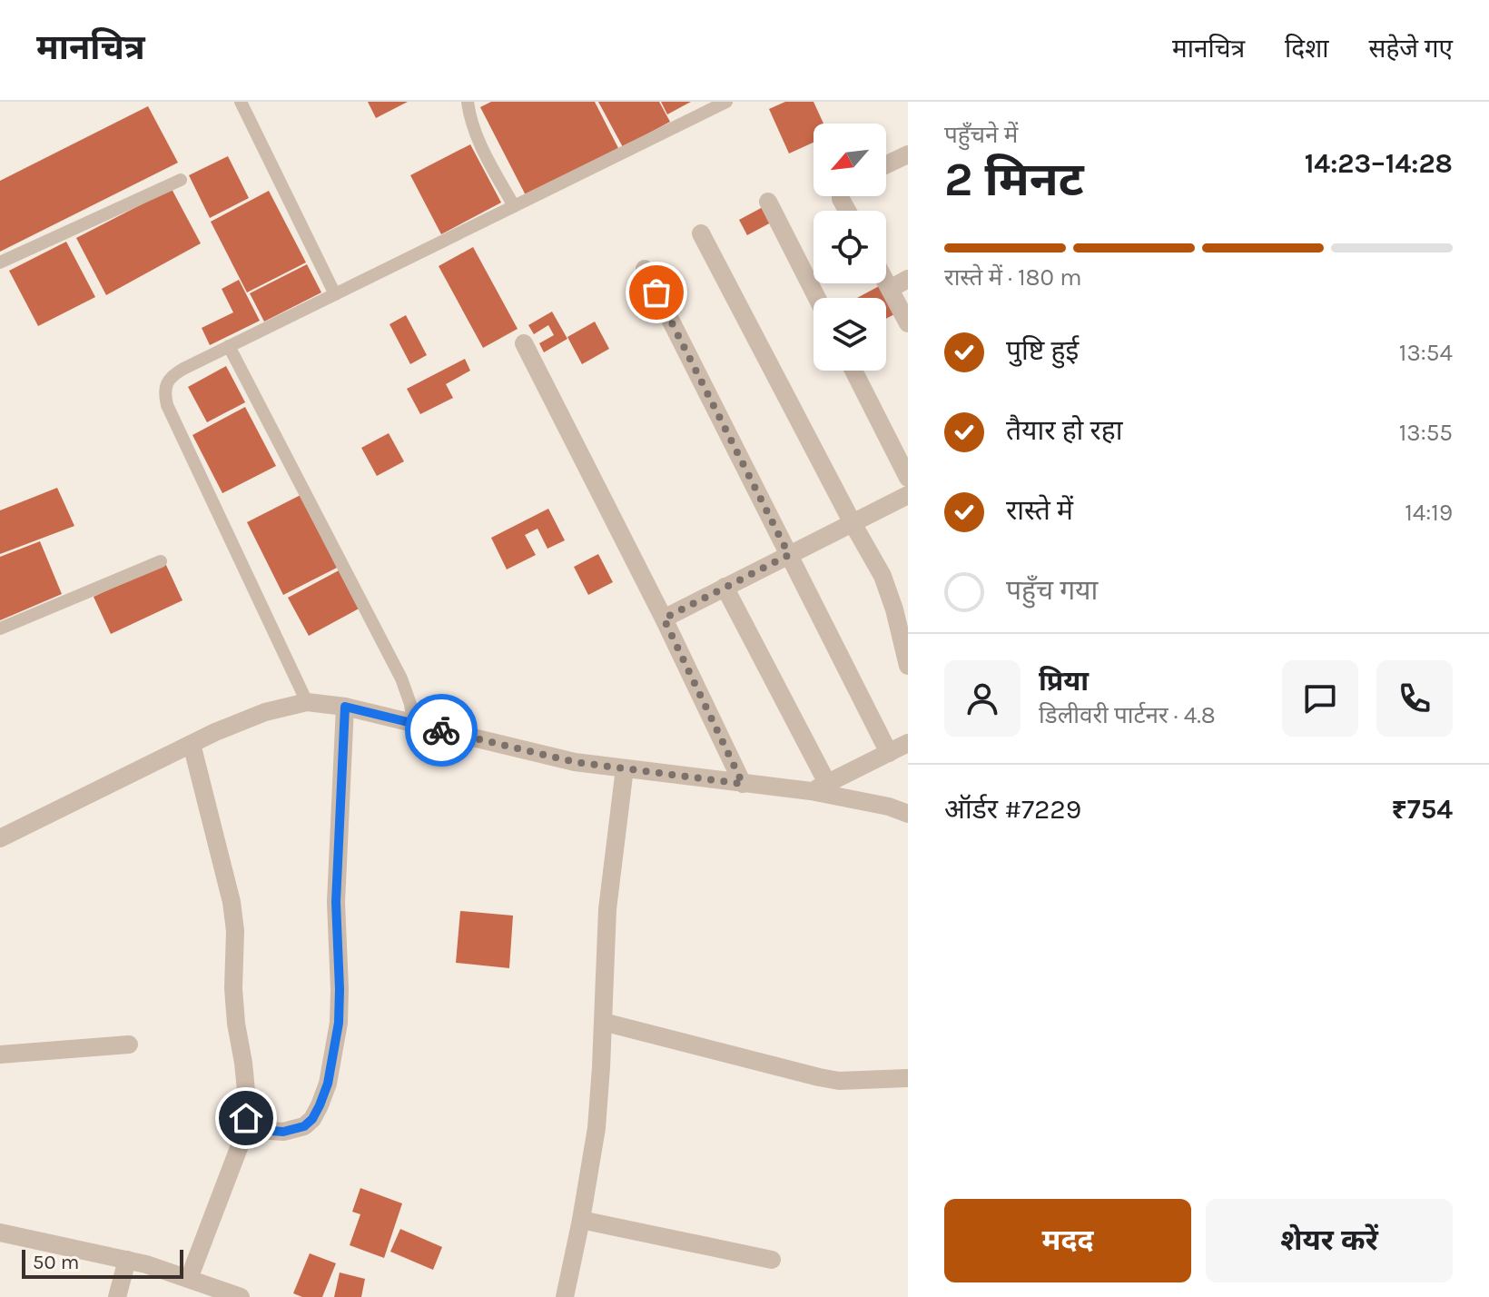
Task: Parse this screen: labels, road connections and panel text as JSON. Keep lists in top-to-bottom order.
{
  "scale_bar": "50 m",
  "north": "bottom left",
  "page": {
    "header": "मानचित्र",
    "nav": ["मानचित्र", "दिशा", "सहेजे गए"],
    "heading": ["2 मिनट", "पहुँचने में", "14:23–14:28"],
    "panel": [
      "प्रिया",
      "डिलीवरी पार्टनर · 4.8",
      "ऑर्डर #7229",
      "₹754"
    ],
    "bar": "रास्ते में · 180 m",
    "list": [
      ["पुष्टि हुई", "13:54"],
      ["तैयार हो रहा", "13:55"],
      ["रास्ते में", "14:19"],
      "पहुँच गया"
    ],
    "buttons": ["मदद", "शेयर करें"],
    "scale": "50 m"
  }
}
